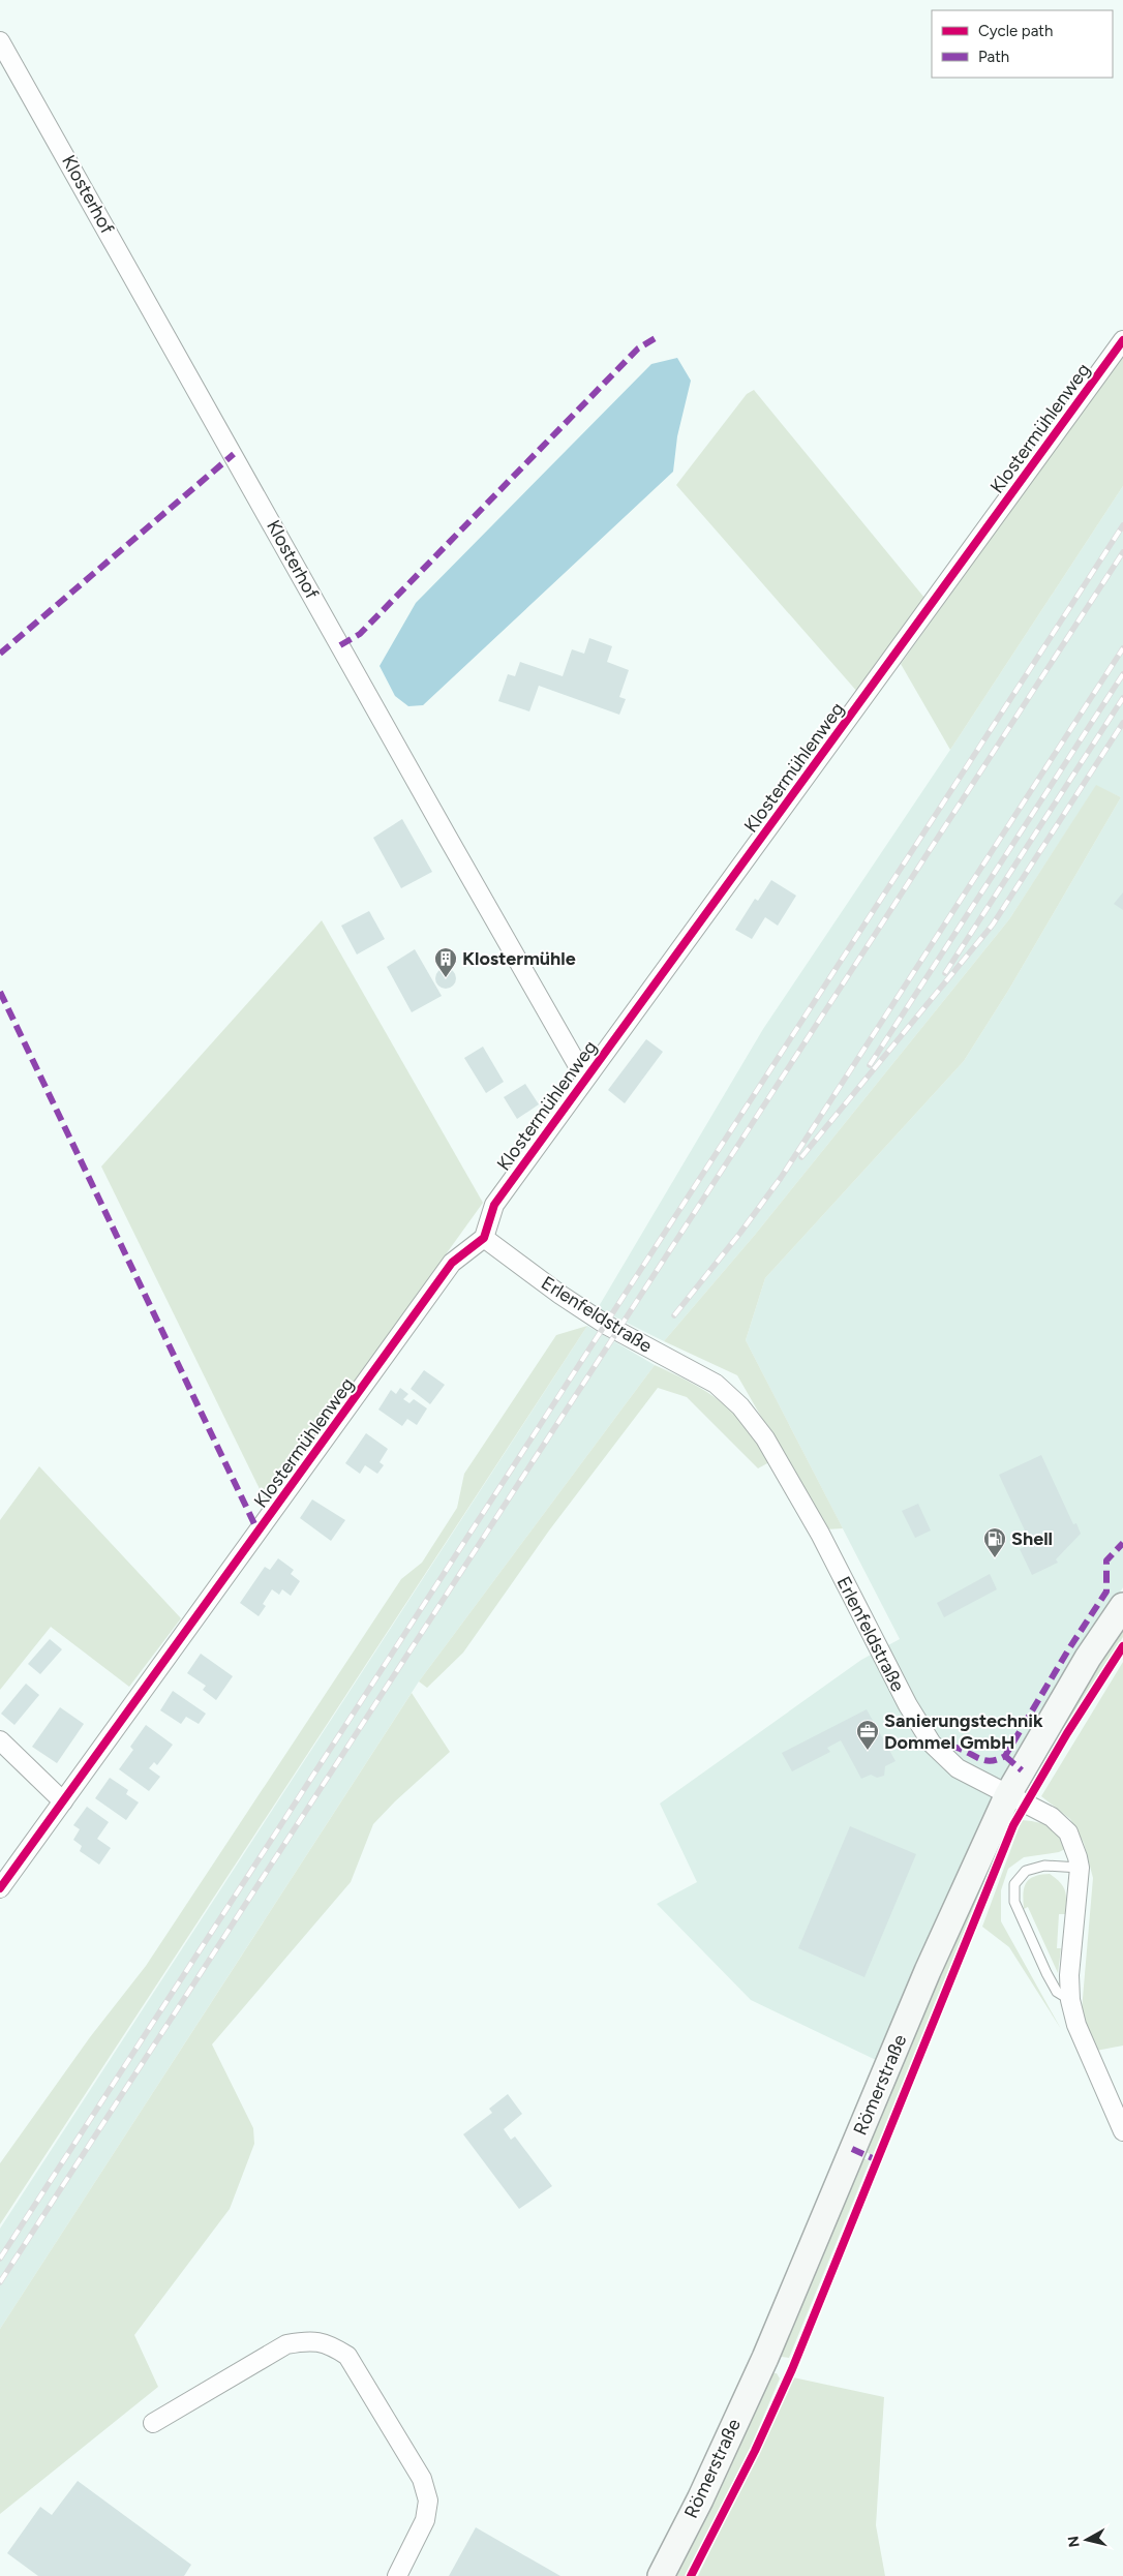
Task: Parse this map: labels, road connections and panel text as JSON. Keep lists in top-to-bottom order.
{
  "streets": {
    "main road": ["Römerstraße"],
    "street": ["Klosterhof", "Klostermühlenweg", "Erlenfeldstraße"]
  },
  "crossings": [
    ["Klosterhof", "Klostermühlenweg"],
    ["Klostermühlenweg", "Erlenfeldstraße"],
    ["Erlenfeldstraße", "Römerstraße"]
  ],
  "places": {
    "building": ["Klostermühle"],
    "fuel station": ["Shell"],
    "office": ["Sanierungstechnik Dommel GmbH"]
  },
  "legend": ["Cycle path", "Path"],
  "north": "left"
}
